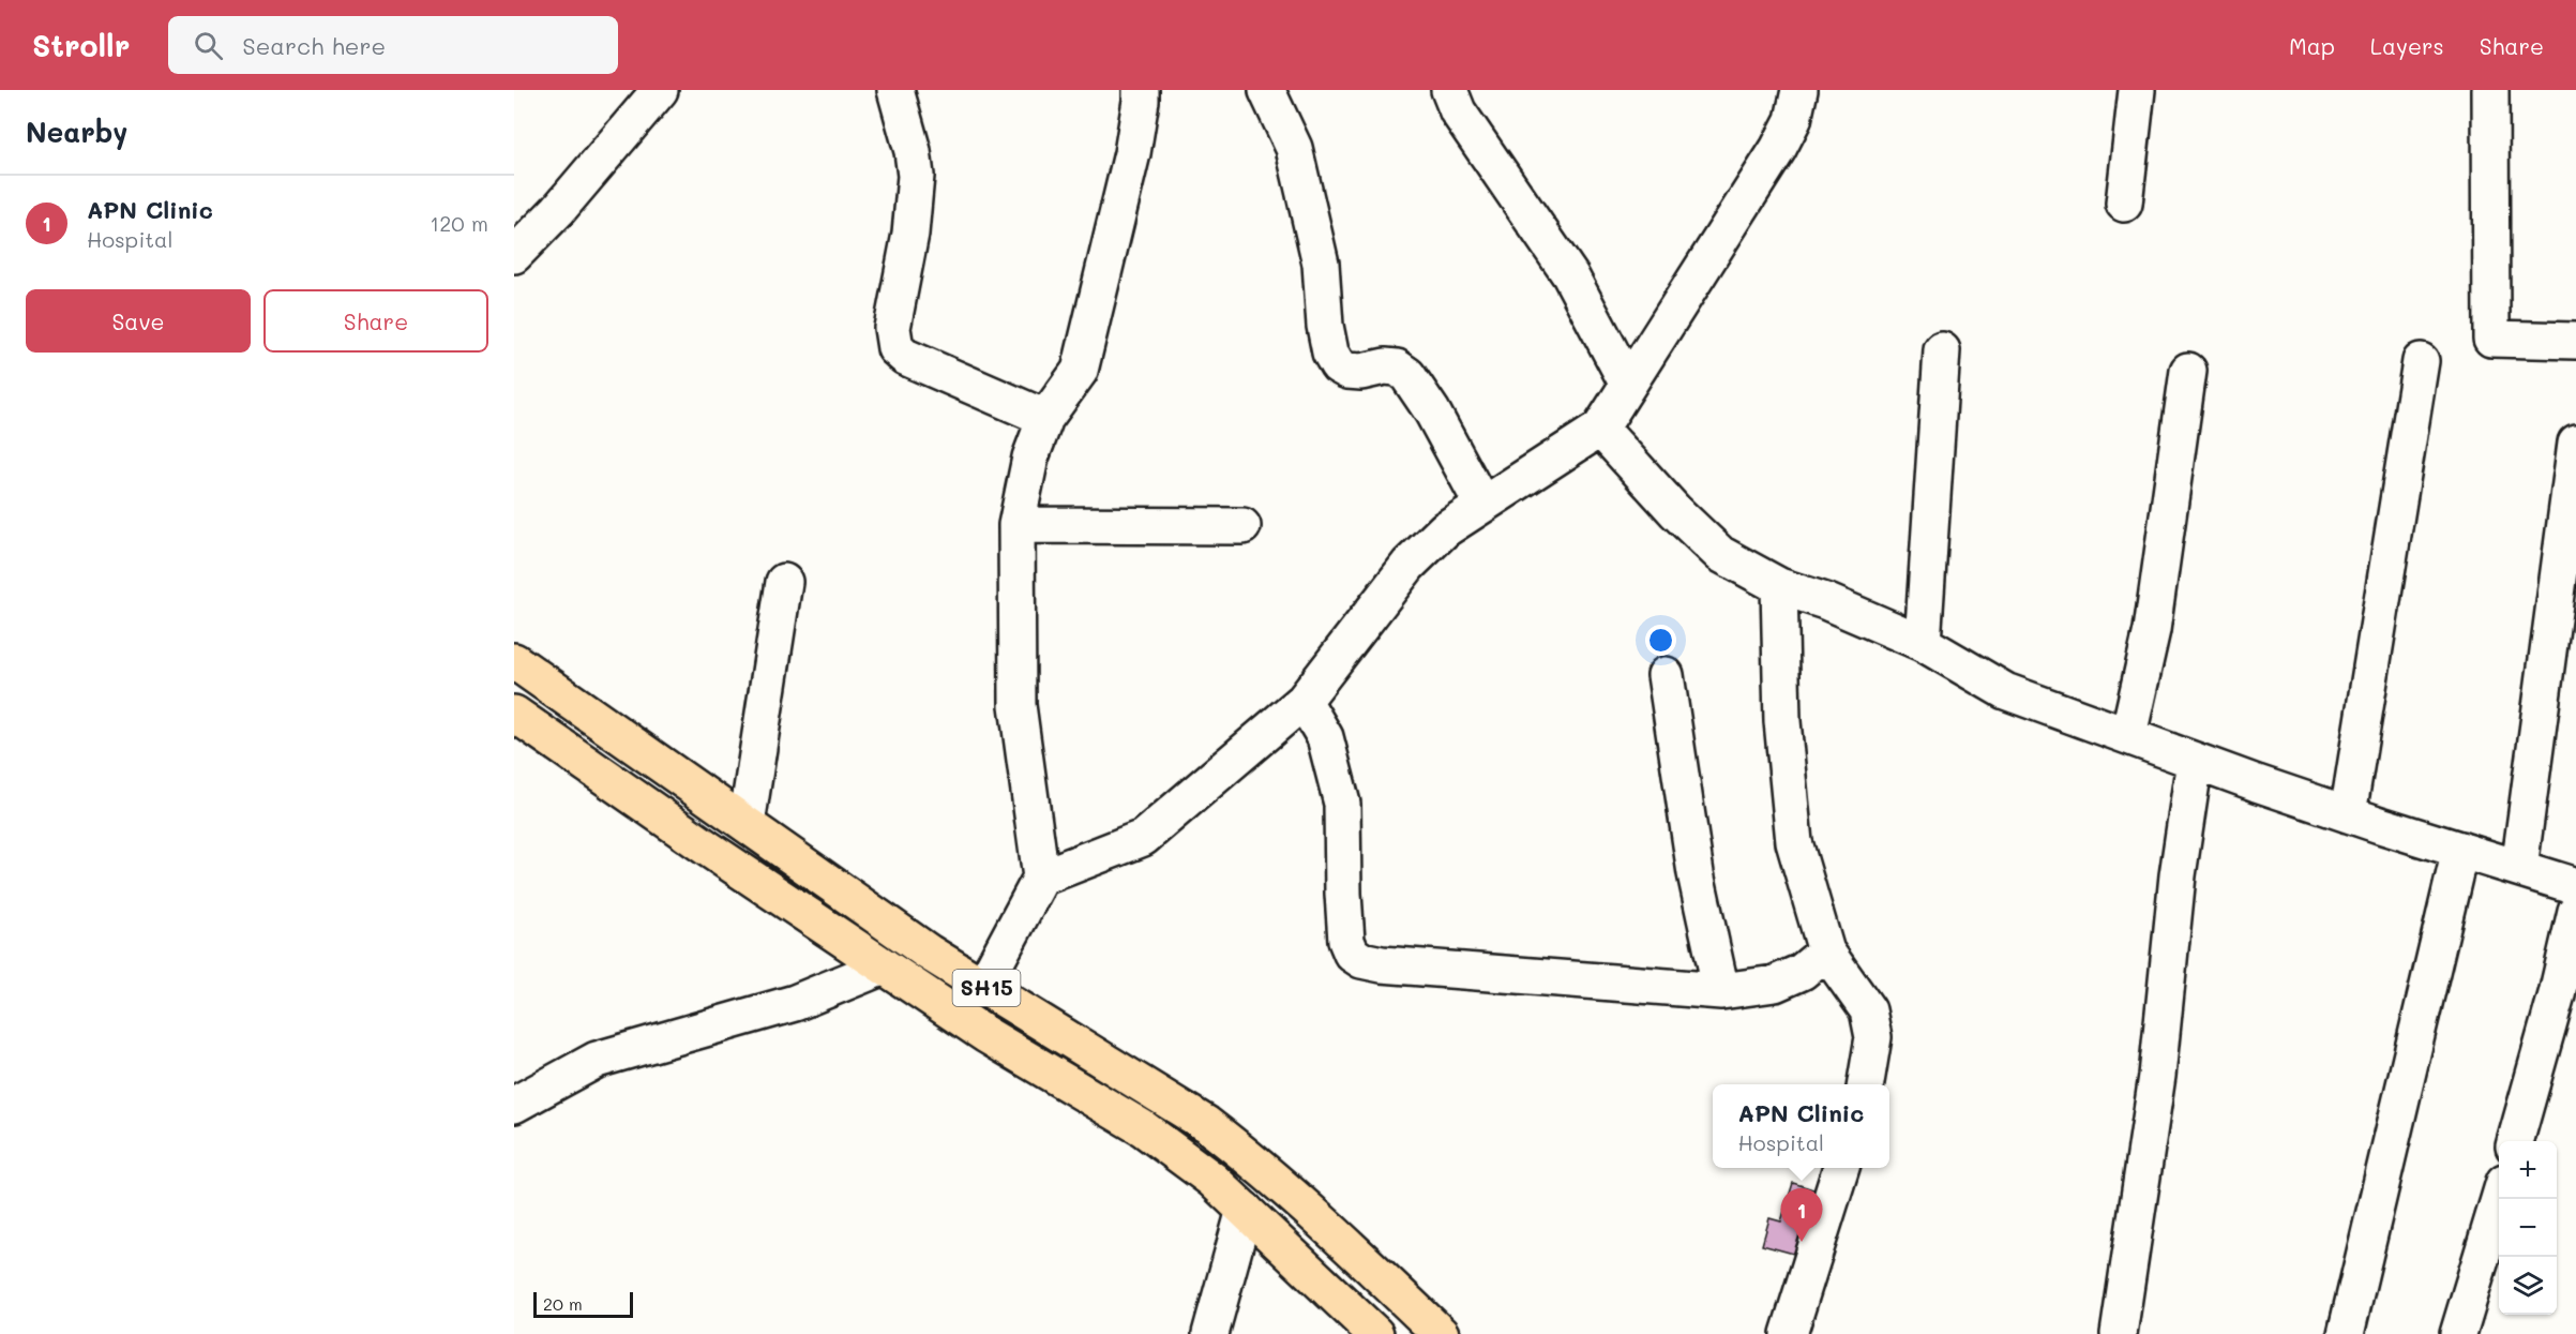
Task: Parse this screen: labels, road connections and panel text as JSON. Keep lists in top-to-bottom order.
{
  "streets": {
    "main road": ["SH15"]
  },
  "scale_bar": "20 m",
  "page": {
    "header": "Strollr",
    "search": "Search here",
    "nav": ["Map", "Layers", "Share"],
    "heading": "Nearby",
    "list": [
      {
        "mark": "1",
        "name": "APN Clinic",
        "note": "Hospital",
        "value": "120 m"
      }
    ],
    "buttons": ["Save", "Share"],
    "popup": ["APN Clinic", "Hospital"],
    "map_buttons": ["+", "−"],
    "pins": "1",
    "scale": "20 m"
  }
}
